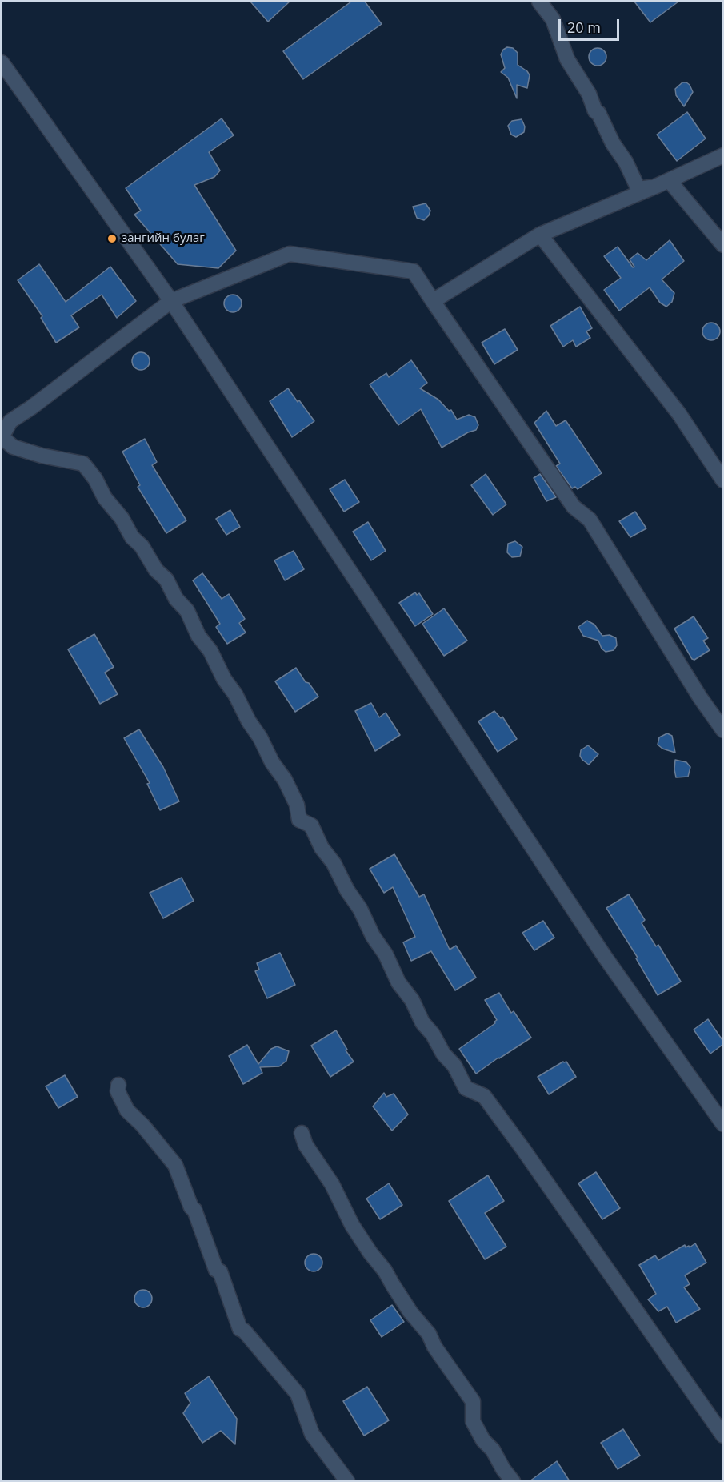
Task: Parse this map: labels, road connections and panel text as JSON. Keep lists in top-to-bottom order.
{
  "places": ["зангийн булаг"],
  "scale_bar": "20 m"
}
